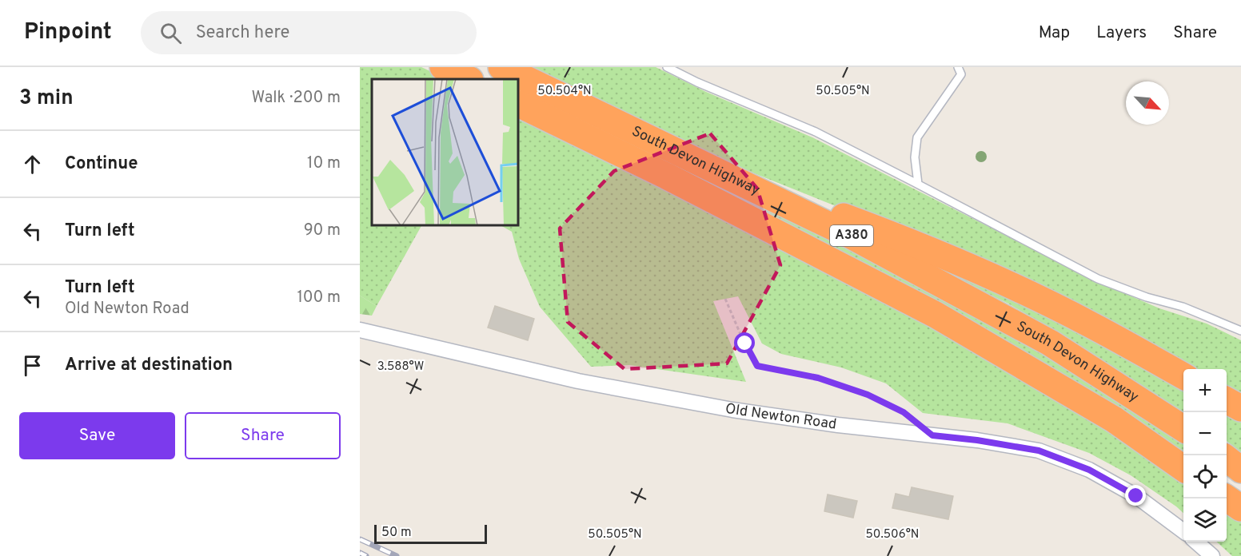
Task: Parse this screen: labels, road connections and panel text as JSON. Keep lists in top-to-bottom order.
{
  "streets": {
    "highway": ["South Devon Highway", "A380"],
    "street": ["Old Newton Road"]
  },
  "crossings": [
    ["South Devon Highway", "A380"]
  ],
  "scale_bar": "50 m",
  "north": "bottom right",
  "page": {
    "header": "Pinpoint",
    "search": "Search here",
    "nav": ["Map", "Layers", "Share"],
    "heading": ["3 min", "Walk · 200 m"],
    "list": [
      ["Continue", "10 m"],
      ["Turn left", "90 m"],
      ["Turn left", "Old Newton Road", "100 m"],
      "Arrive at destination"
    ],
    "map_buttons": ["+", "−"],
    "buttons": ["Save", "Share"],
    "scale": "50 m"
  },
  "coordinates": [
    "50.504°N",
    "50.505°N",
    "3.588°W",
    "50.506°N"
  ]
}
